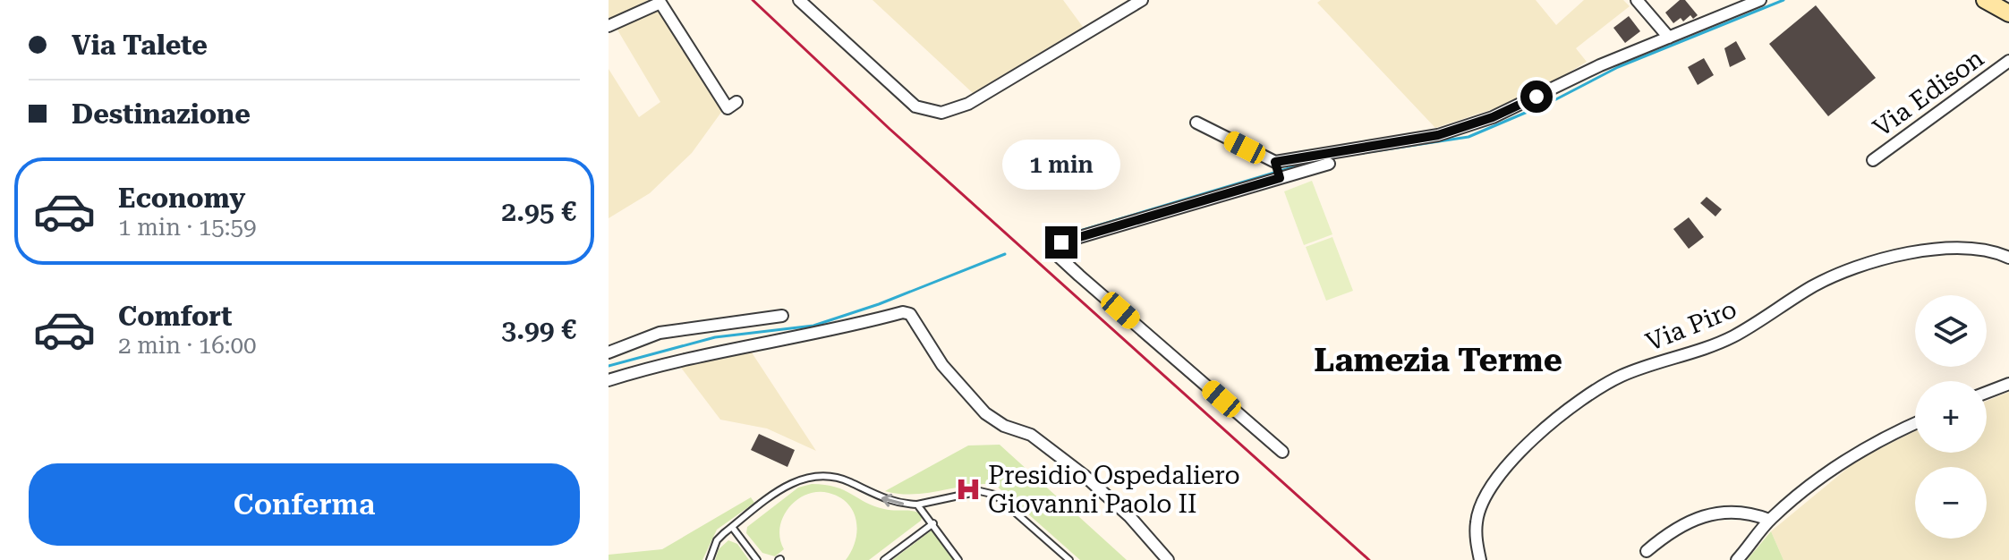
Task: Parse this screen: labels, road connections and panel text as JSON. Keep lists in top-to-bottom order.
{
  "streets": {
    "street": ["Via Edison", "Via Piro"]
  },
  "districts": ["Lamezia Terme"],
  "places": {
    "hospital": ["Presidio Ospedaliero Giovanni Paolo II"]
  },
  "page": {
    "banner": ["Via Talete", "Destinazione"],
    "bubble": "1 min",
    "list": [
      {
        "name": "Economy",
        "note": "1 min · 15:59",
        "value": "2.95 €"
      },
      {
        "name": "Comfort",
        "note": "2 min · 16:00",
        "value": "3.99 €"
      }
    ],
    "map_buttons": ["+", "−"],
    "buttons": "Conferma"
  }
}
